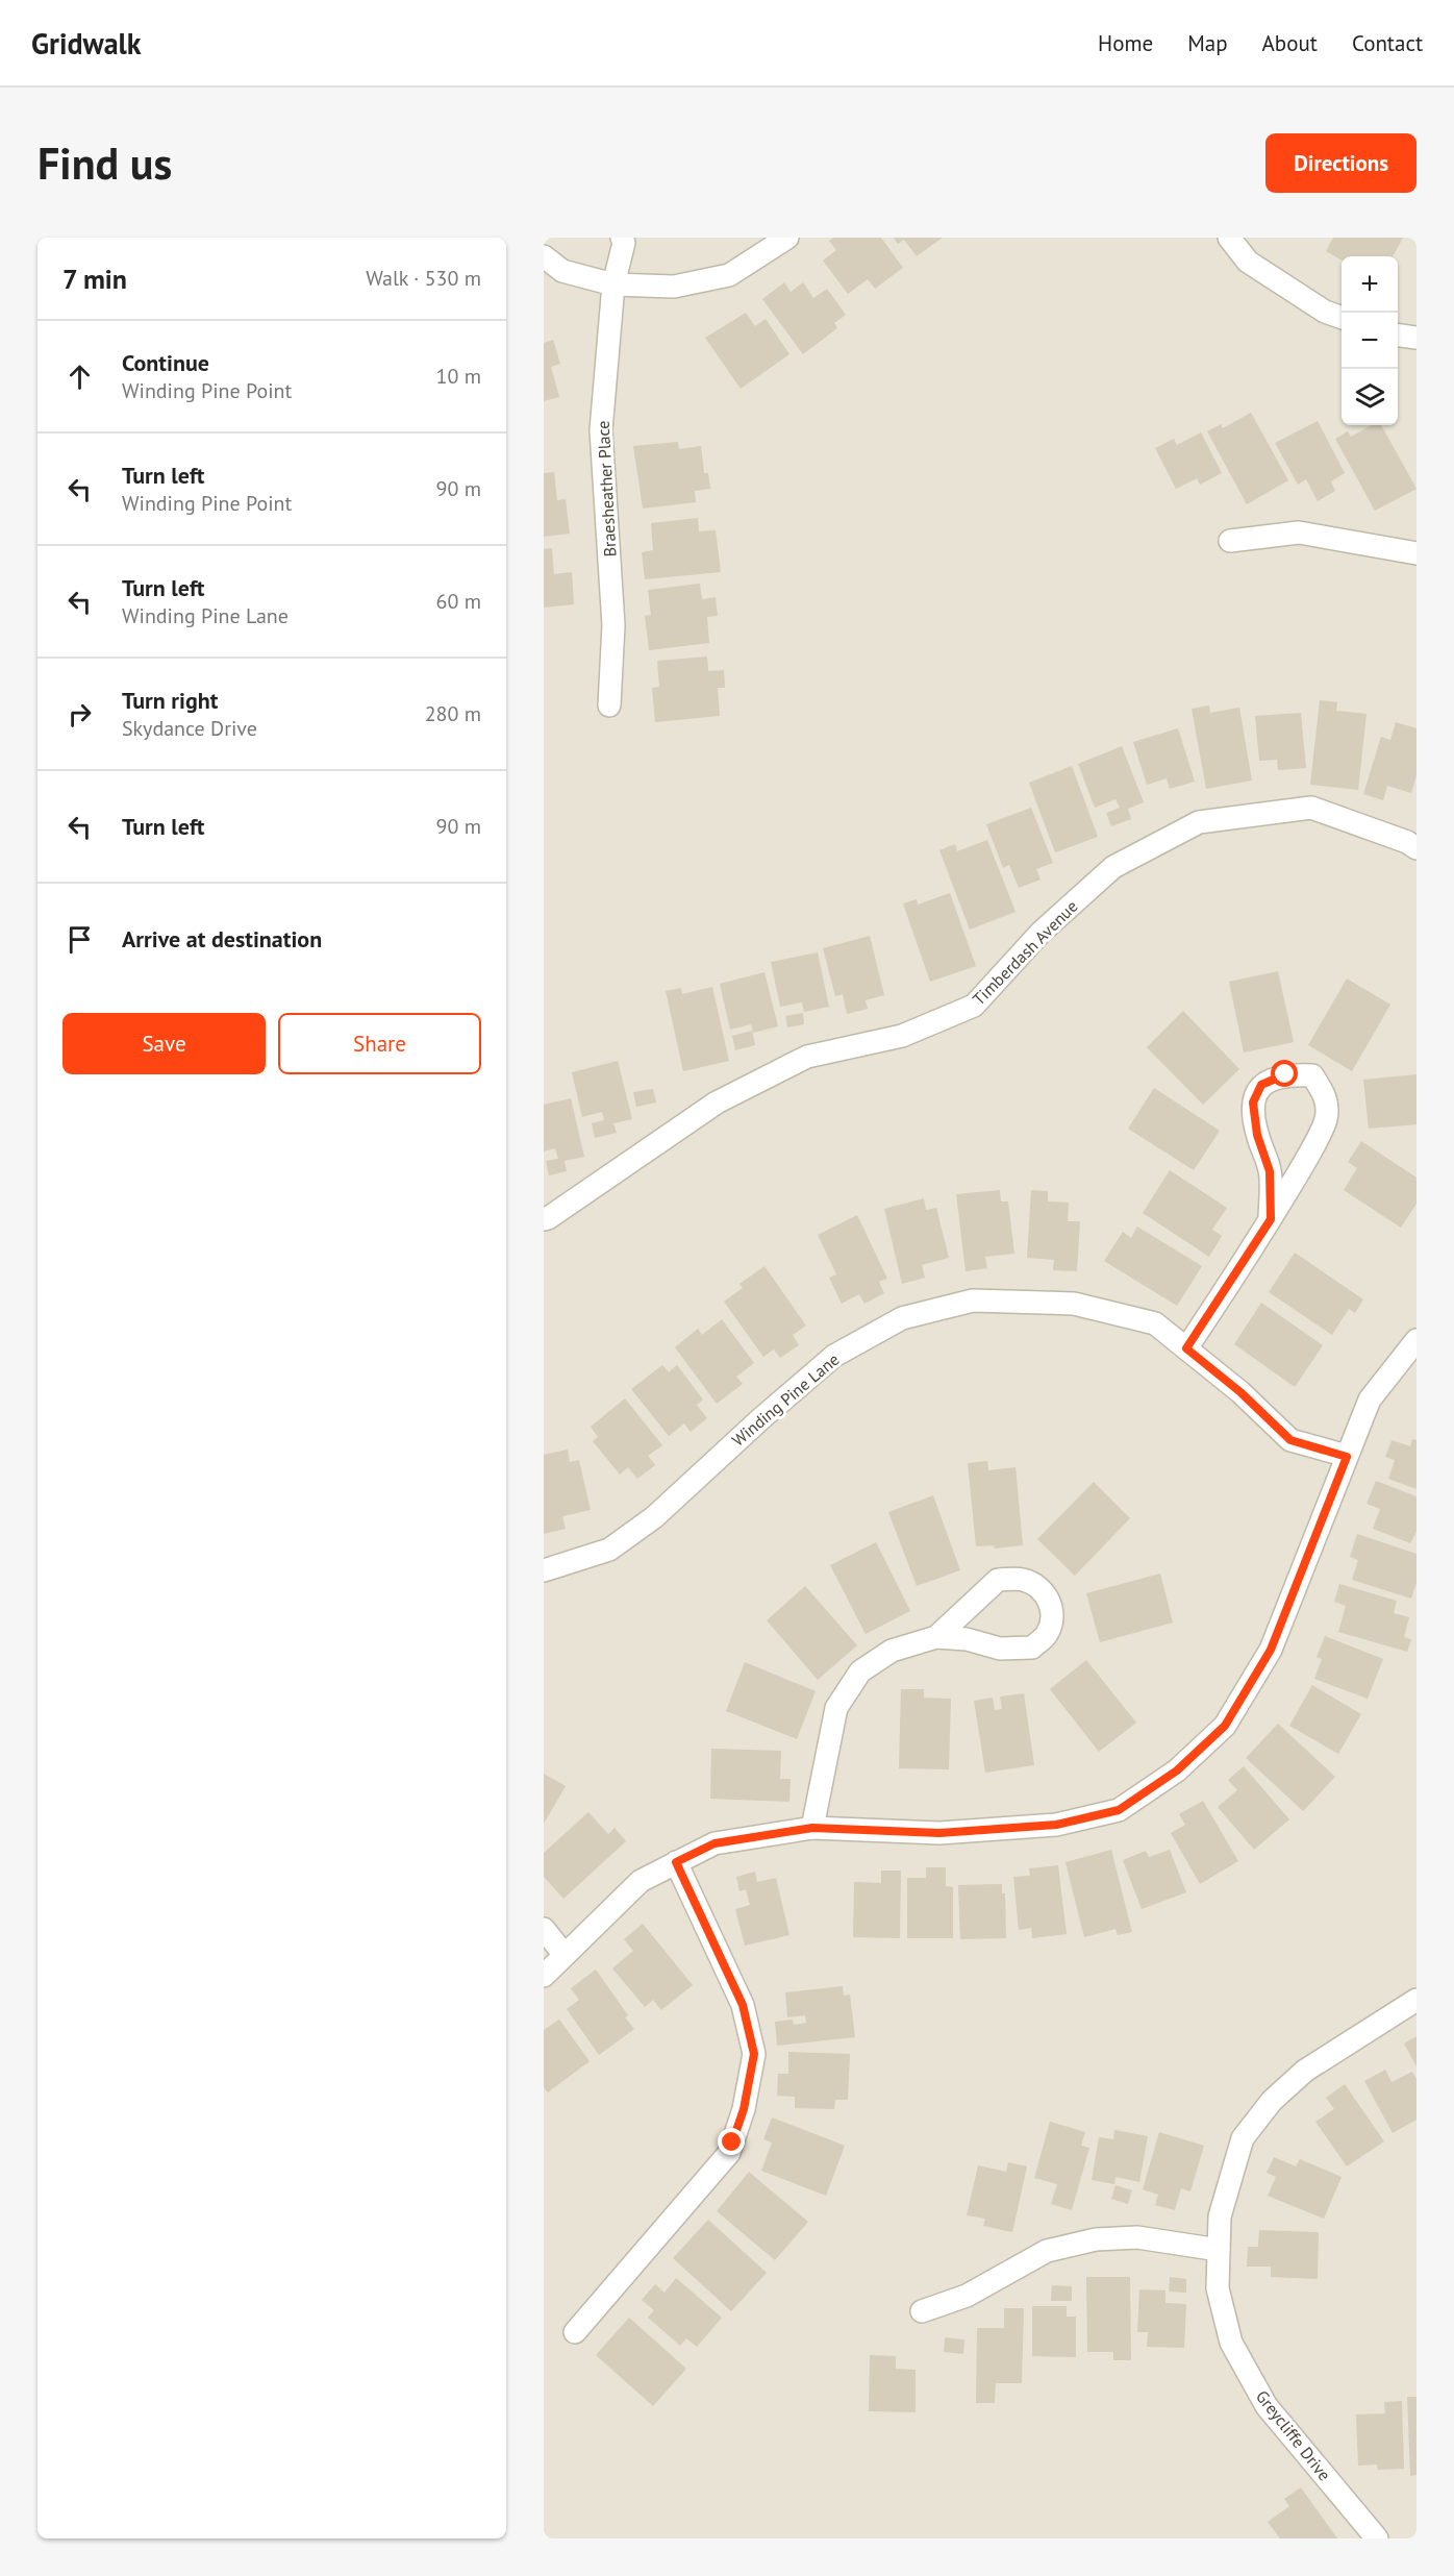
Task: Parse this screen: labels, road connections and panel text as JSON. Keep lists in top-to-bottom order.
{
  "streets": {
    "street": [
      "Braesheather Place",
      "Timberdash Avenue",
      "Winding Pine Lane",
      "Greycliffe Drive"
    ]
  },
  "page": {
    "header": "Gridwalk",
    "nav": [
      "Home",
      "Map",
      "About",
      "Contact"
    ],
    "buttons": [
      "Directions",
      ["Save", "Share"]
    ],
    "title": "Find us",
    "heading": ["7 min", "Walk · 530 m"],
    "map_buttons": ["+", "−"],
    "list": [
      ["Continue", "Winding Pine Point", "10 m"],
      ["Turn left", "Winding Pine Point", "90 m"],
      ["Turn left", "Winding Pine Lane", "60 m"],
      ["Turn right", "Skydance Drive", "280 m"],
      ["Turn left", "90 m"],
      "Arrive at destination"
    ]
  }
}
